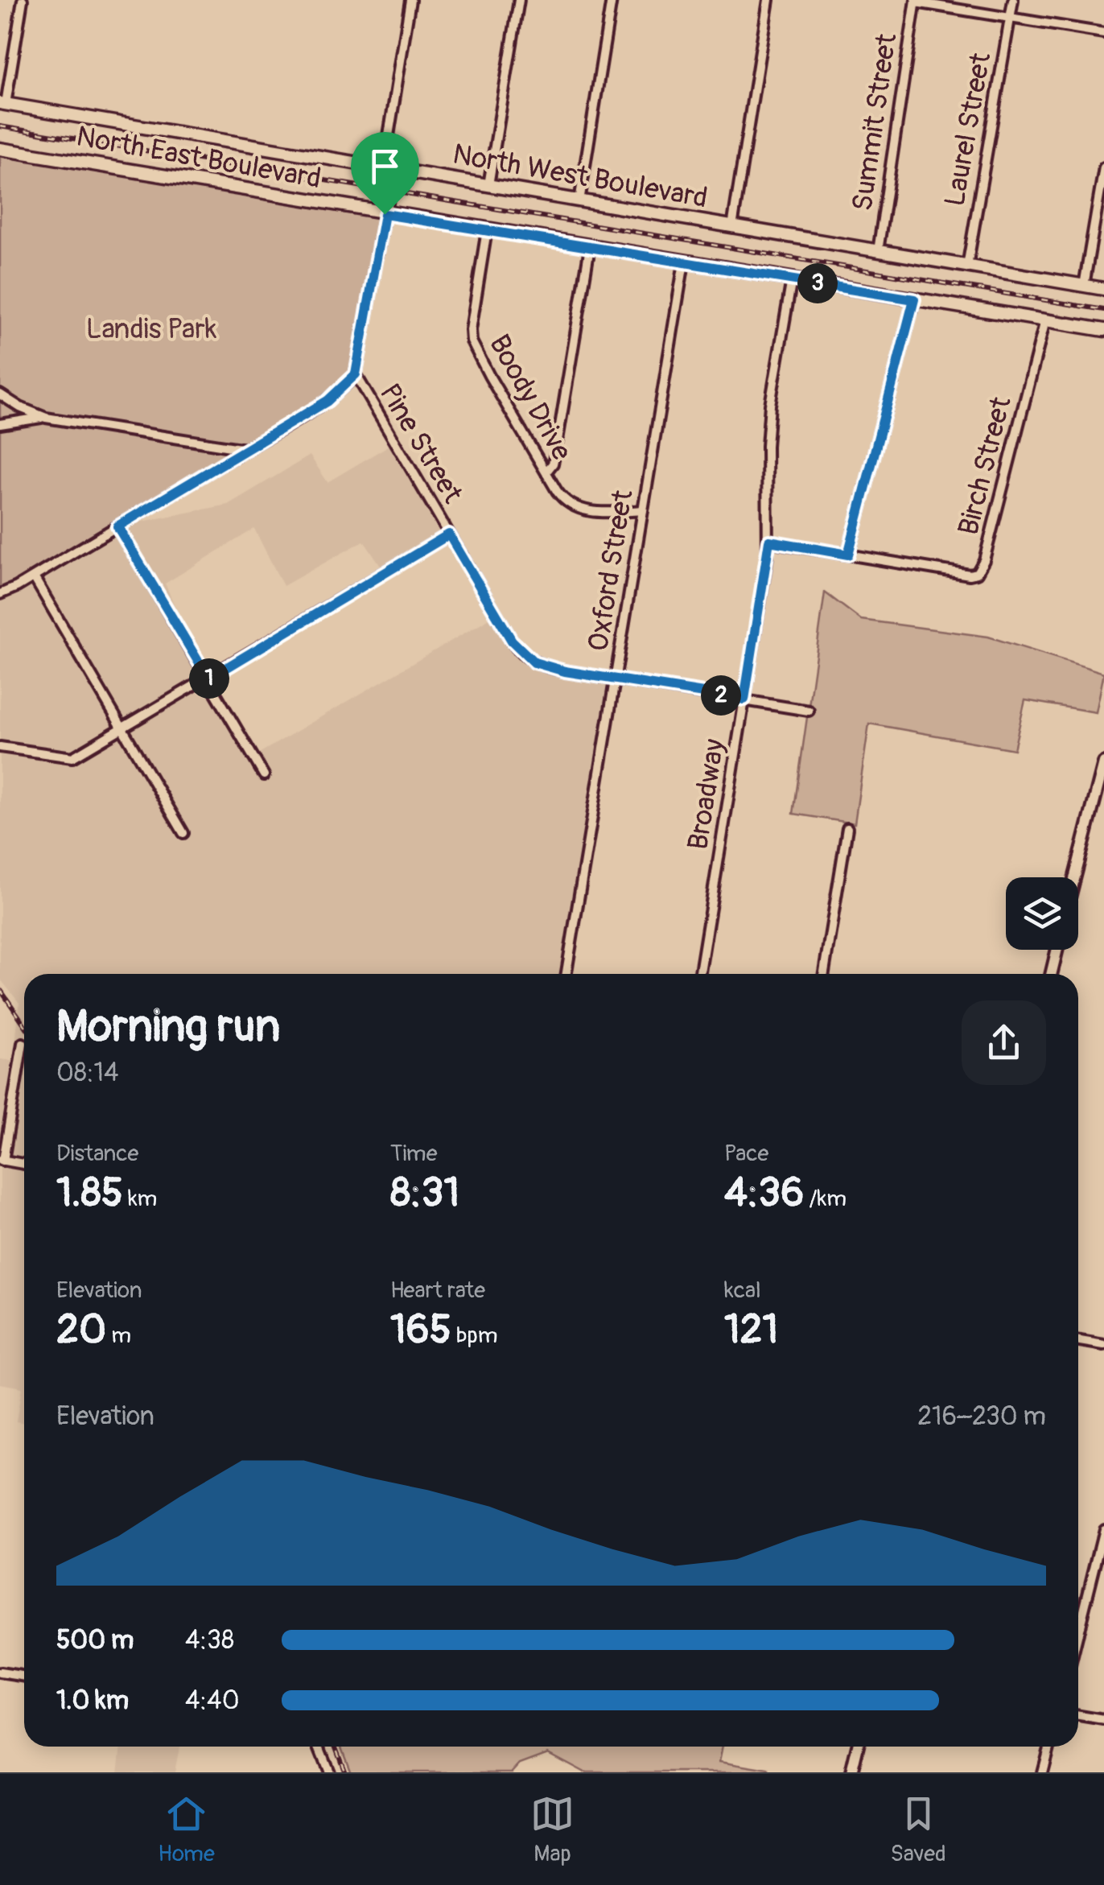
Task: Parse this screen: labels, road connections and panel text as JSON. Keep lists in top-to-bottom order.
{
  "streets": {
    "main road": ["North East Boulevard", "North West Boulevard"],
    "street": [
      "Summit Street",
      "Laurel Street",
      "Boody Drive",
      "Pine Street",
      "Birch Street",
      "Oxford Street",
      "Broadway"
    ]
  },
  "crossings": [
    ["Summit Street", "North West Boulevard"],
    ["Laurel Street", "North West Boulevard"],
    ["North East Boulevard", "Boody Drive"],
    ["North East Boulevard", "Birch Street"],
    ["North East Boulevard", "Oxford Street"],
    ["North East Boulevard", "Broadway"],
    ["Boody Drive", "Oxford Street"],
    ["Pine Street", "Oxford Street"],
    ["Pine Street", "Broadway"],
    ["Birch Street", "Broadway"]
  ],
  "parks": ["Landis Park"],
  "page": {
    "pins": ["3", "1", "2"],
    "heading": ["Morning run", "08:14"],
    "stats": [
      ["Distance", "1.85 km"],
      ["Time", "8:31"],
      ["Pace", "4:36 /km"],
      ["Elevation", "20 m"],
      ["Heart rate", "165 bpm"],
      ["kcal", "121"]
    ],
    "chart": ["Elevation", "216–230 m"],
    "list": [
      {
        "name": "500 m",
        "note": "4:38"
      },
      {
        "name": "1.0 km",
        "note": "4:40"
      }
    ],
    "tabs": ["Home", "Map", "Saved"]
  }
}
